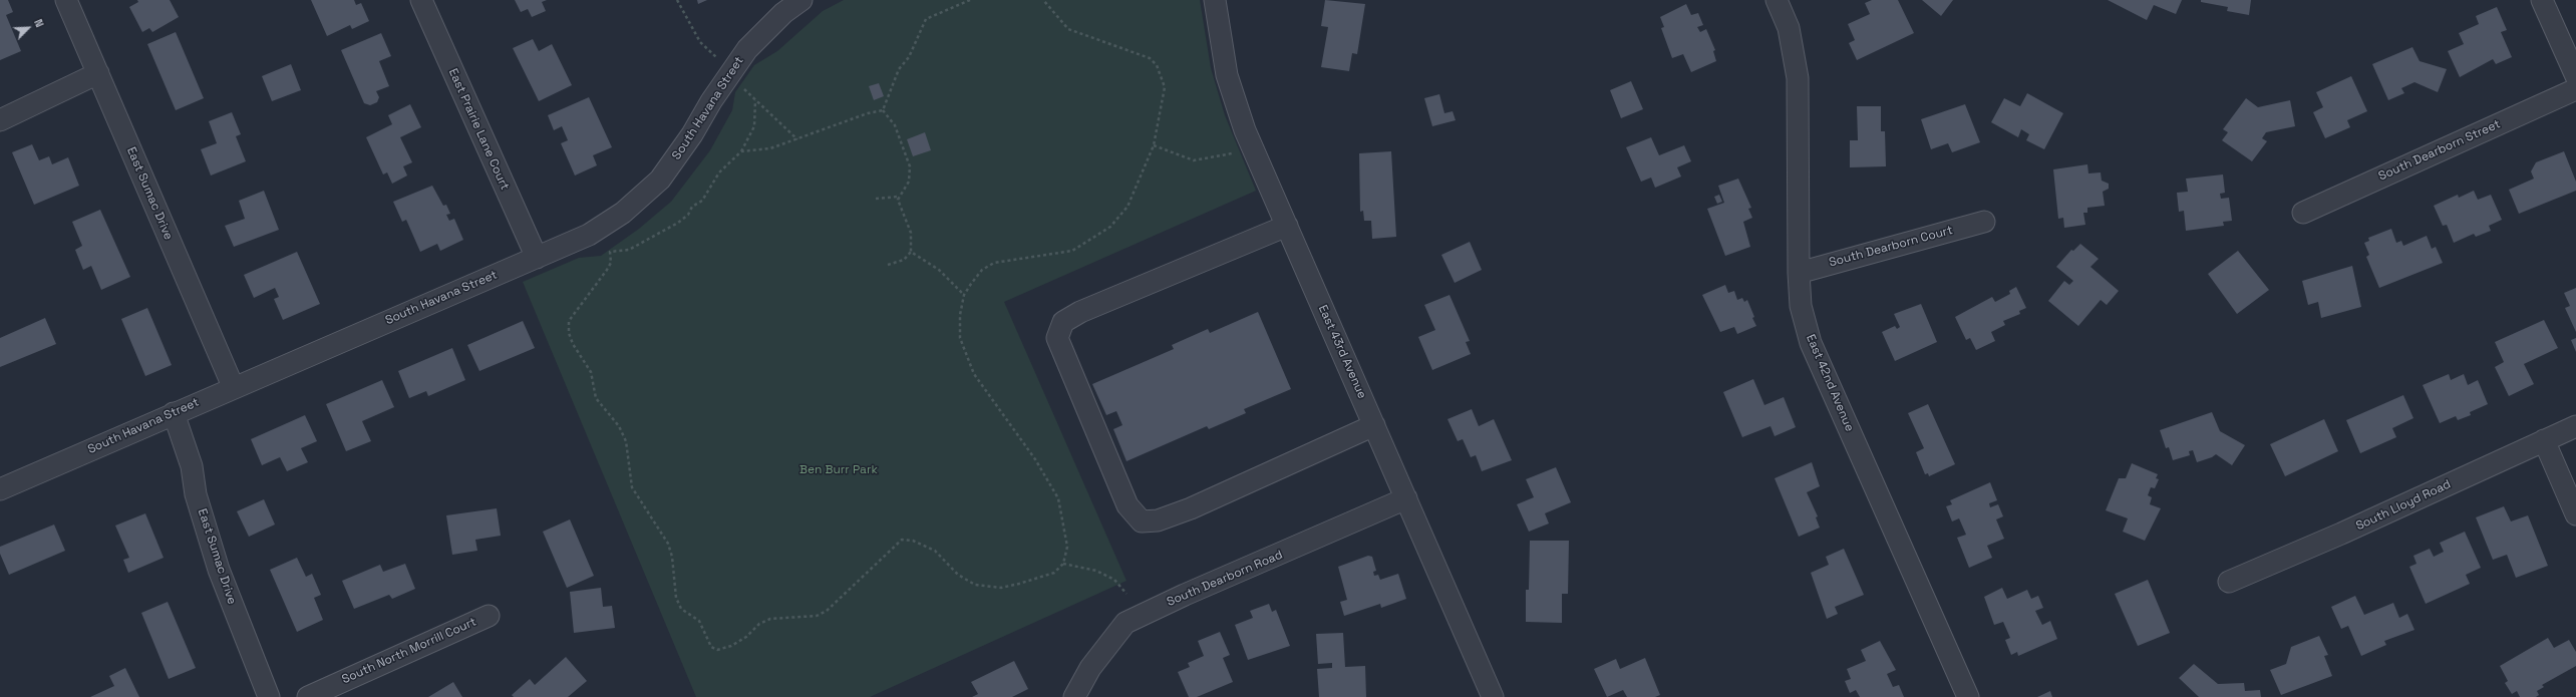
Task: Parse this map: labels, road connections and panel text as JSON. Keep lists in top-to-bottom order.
{
  "streets": {
    "street": [
      "South Havana Street",
      "East Prairie Lane Court",
      "South Dearborn Street",
      "East Sumac Drive",
      "South Dearborn Court",
      "East 43rd Avenue",
      "East 42nd Avenue",
      "South Lloyd Road",
      "South Dearborn Road",
      "South North Morrill Court"
    ]
  },
  "crossings": [
    ["South Havana Street", "East Prairie Lane Court"],
    ["South Havana Street", "East Sumac Drive"],
    ["South Dearborn Court", "East 42nd Avenue"],
    ["East 43rd Avenue", "South Dearborn Road"]
  ],
  "parks": ["Ben Burr Park"],
  "north": "top right"
}
